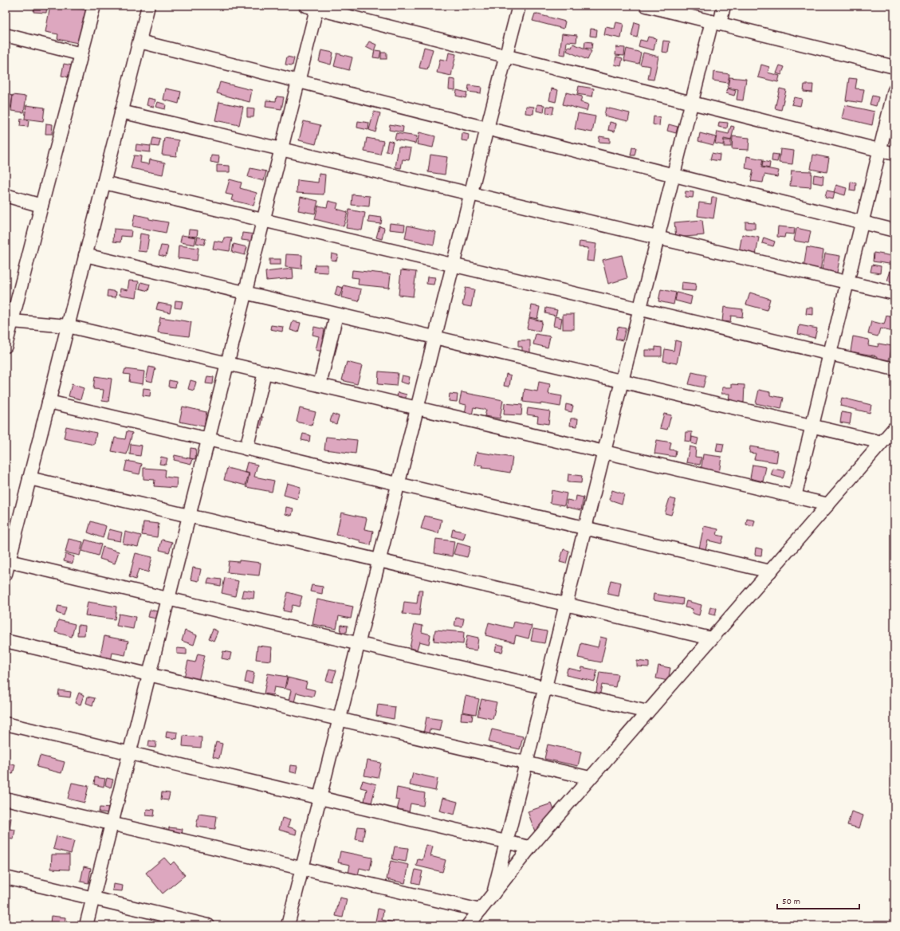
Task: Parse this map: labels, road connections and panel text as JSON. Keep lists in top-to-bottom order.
{
  "scale_bar": "50 m"
}
